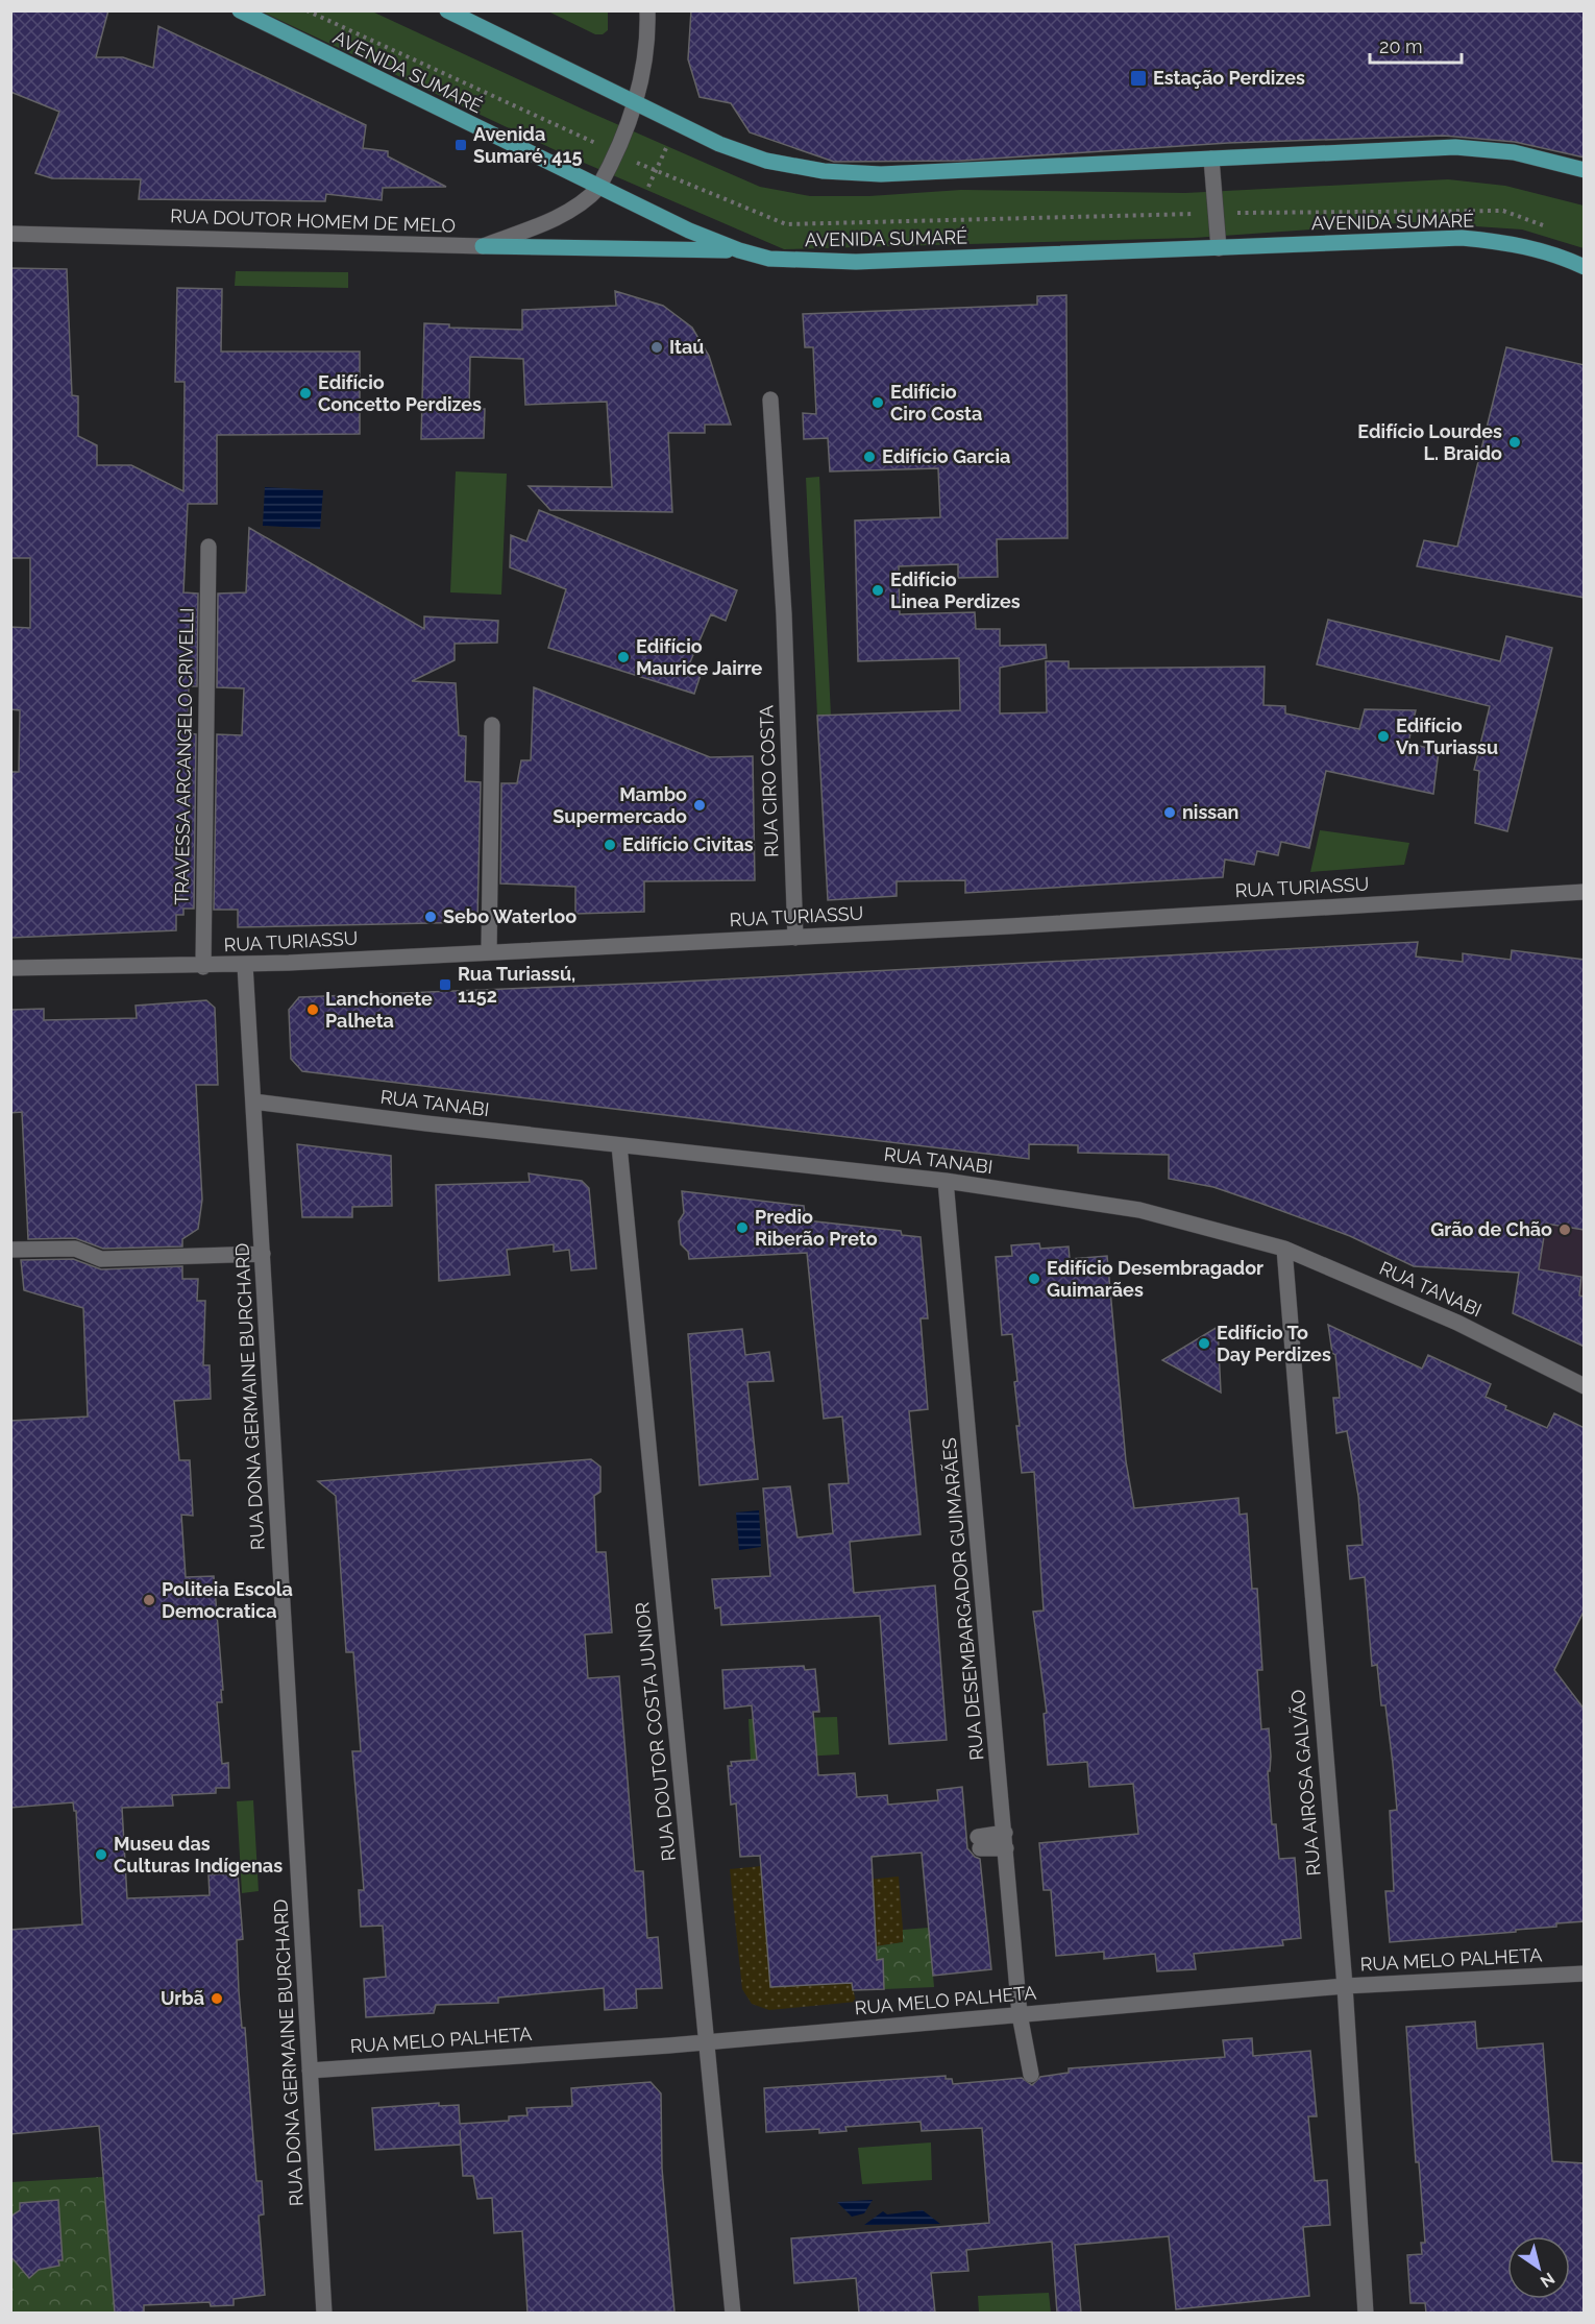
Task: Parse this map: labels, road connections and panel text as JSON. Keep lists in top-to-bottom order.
{
  "streets": {
    "main road": ["AVENIDA SUMARÉ"],
    "street": [
      "RUA DOUTOR HOMEM DE MELO",
      "TRAVESSA ARCANGELO CRIVELLI",
      "RUA CIRO COSTA",
      "RUA TURIASSU",
      "RUA TANABI",
      "RUA DONA GERMAINE BURCHARD",
      "RUA DESEMBARGADOR GUIMARÃES",
      "RUA DOUTOR COSTA JUNIOR",
      "RUA AIROSA GALVÃO",
      "RUA MELO PALHETA"
    ]
  },
  "crossings": [
    ["AVENIDA SUMARÉ", "RUA DOUTOR HOMEM DE MELO"],
    ["TRAVESSA ARCANGELO CRIVELLI", "RUA TURIASSU"],
    ["RUA CIRO COSTA", "RUA TURIASSU"],
    ["RUA TURIASSU", "RUA DONA GERMAINE BURCHARD"],
    ["RUA TANABI", "RUA DONA GERMAINE BURCHARD"],
    ["RUA TANABI", "RUA DESEMBARGADOR GUIMARÃES"],
    ["RUA TANABI", "RUA DOUTOR COSTA JUNIOR"],
    ["RUA TANABI", "RUA AIROSA GALVÃO"],
    ["RUA DONA GERMAINE BURCHARD", "RUA MELO PALHETA"],
    ["RUA DESEMBARGADOR GUIMARÃES", "RUA MELO PALHETA"],
    ["RUA DOUTOR COSTA JUNIOR", "RUA MELO PALHETA"],
    ["RUA AIROSA GALVÃO", "RUA MELO PALHETA"]
  ],
  "places": {
    "transit": ["Estação Perdizes", "Avenida Sumaré, 415", "Rua Turiassú, 1152"],
    "other": [
      "Itaú",
      "Edifício Concetto Perdizes",
      "Edifício Ciro Costa",
      "Edifício Lourdes L. Braido",
      "Edifício Garcia",
      "Edifício Linea Perdizes",
      "Edifício Maurice Jairre",
      "Edifício Vn Turiassu",
      "Mambo Supermercado",
      "nissan",
      "Edifício Civitas",
      "Sebo Waterloo",
      "Lanchonete Palheta",
      "Predio Riberão Preto",
      "Grão de Chão",
      "Edifício Desembragador Guimarães",
      "Edifício To Day Perdizes",
      "Politeia Escola Democratica",
      "Museu das Culturas Indígenas",
      "Urbã"
    ]
  },
  "scale_bar": "20 m",
  "north": "bottom right"
}
